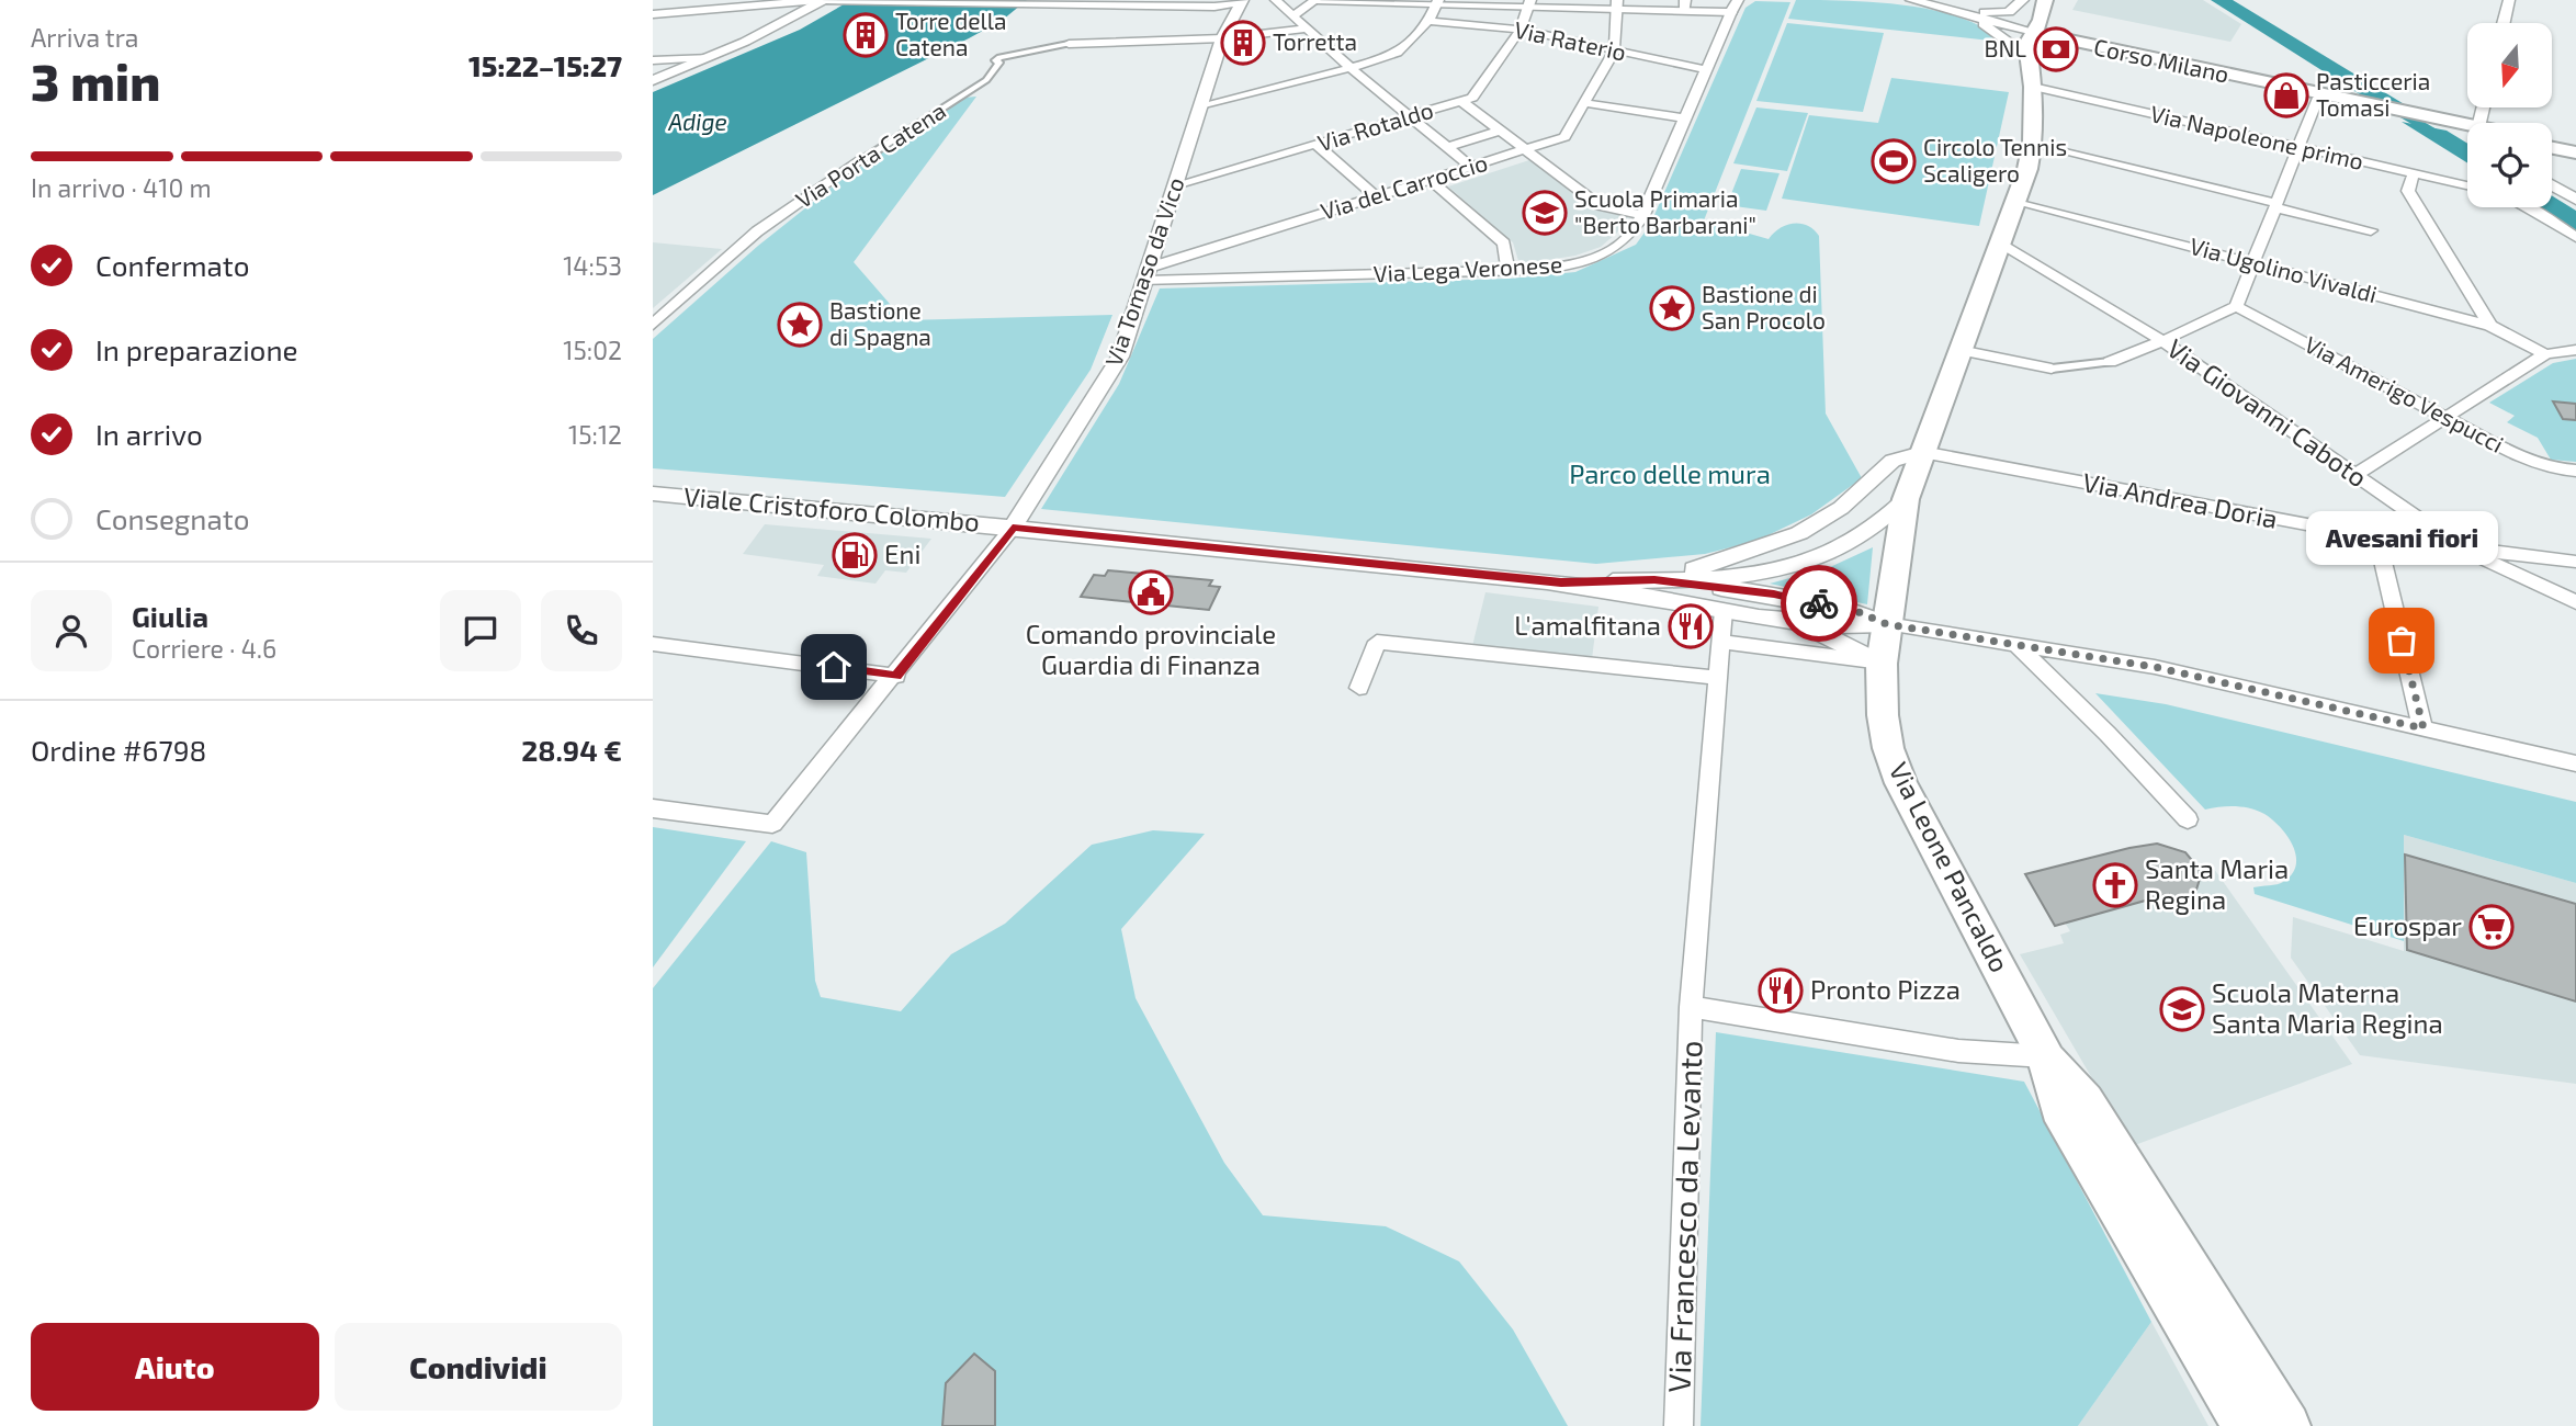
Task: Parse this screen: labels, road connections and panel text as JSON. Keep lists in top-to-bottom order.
{
  "streets": {
    "main road": ["Corso Milano", "Viale Cristoforo Colombo", "Via Leone Pancaldo"],
    "street": [
      "Via Raterio",
      "Via Rotaldo",
      "Via Napoleone primo",
      "Via Porta Catena",
      "Via del Carroccio",
      "Via Lega Veronese",
      "Via Ugolino Vivaldi",
      "Via Tomaso da Vico",
      "Via Amerigo Vespucci",
      "Via Giovanni Caboto",
      "Via Andrea Doria",
      "Via Francesco da Levanto"
    ]
  },
  "crossings": [
    ["Via Raterio", "Via Rotaldo"],
    ["Via Raterio", "Via del Carroccio"],
    ["Via Raterio", "Via Lega Veronese"],
    ["Corso Milano", "Viale Cristoforo Colombo"],
    ["Via Rotaldo", "Via Tomaso da Vico"],
    ["Via Napoleone primo", "Viale Cristoforo Colombo"],
    ["Via Porta Catena", "Via Tomaso da Vico"],
    ["Via del Carroccio", "Via Lega Veronese"],
    ["Via del Carroccio", "Via Tomaso da Vico"],
    ["Via Lega Veronese", "Via Tomaso da Vico"],
    ["Via Ugolino Vivaldi", "Viale Cristoforo Colombo"],
    ["Via Tomaso da Vico", "Viale Cristoforo Colombo"],
    ["Via Giovanni Caboto", "Via Andrea Doria"],
    ["Via Giovanni Caboto", "Viale Cristoforo Colombo"],
    ["Via Andrea Doria", "Viale Cristoforo Colombo"],
    ["Viale Cristoforo Colombo", "Via Leone Pancaldo"],
    ["Viale Cristoforo Colombo", "Via Francesco da Levanto"],
    ["Via Leone Pancaldo", "Via Francesco da Levanto"]
  ],
  "water": ["Adige"],
  "parks": ["Parco delle mura"],
  "places": {
    "building": ["Torre della Catena", "Torretta"],
    "bank": ["BNL"],
    "shop": ["Pasticceria Tomasi"],
    "sports": ["Circolo Tennis Scaligero"],
    "school or university": ["Scuola Primaria \"Berto Barbarani\"", "Scuola Materna Santa Maria Regina"],
    "place": ["Bastione di San Procolo", "Bastione di Spagna"],
    "fuel station": ["Eni"],
    "public building": ["Comando provinciale Guardia di Finanza"],
    "restaurant": ["L'amalfitana", "Pronto Pizza"],
    "other": ["Avesani fiori"],
    "church": ["Santa Maria Regina"],
    "supermarket": ["Eurospar"]
  },
  "north": "bottom",
  "page": {
    "heading": ["3 min", "Arriva tra", "15:22–15:27"],
    "panel": [
      "Giulia",
      "Corriere · 4.6",
      "Ordine #6798",
      "28.94 €"
    ],
    "bar": "In arrivo · 410 m",
    "list": [
      ["Confermato", "14:53"],
      ["In preparazione", "15:02"],
      ["In arrivo", "15:12"],
      "Consegnato"
    ],
    "bubble": "Avesani fiori",
    "buttons": ["Aiuto", "Condividi"]
  }
}
